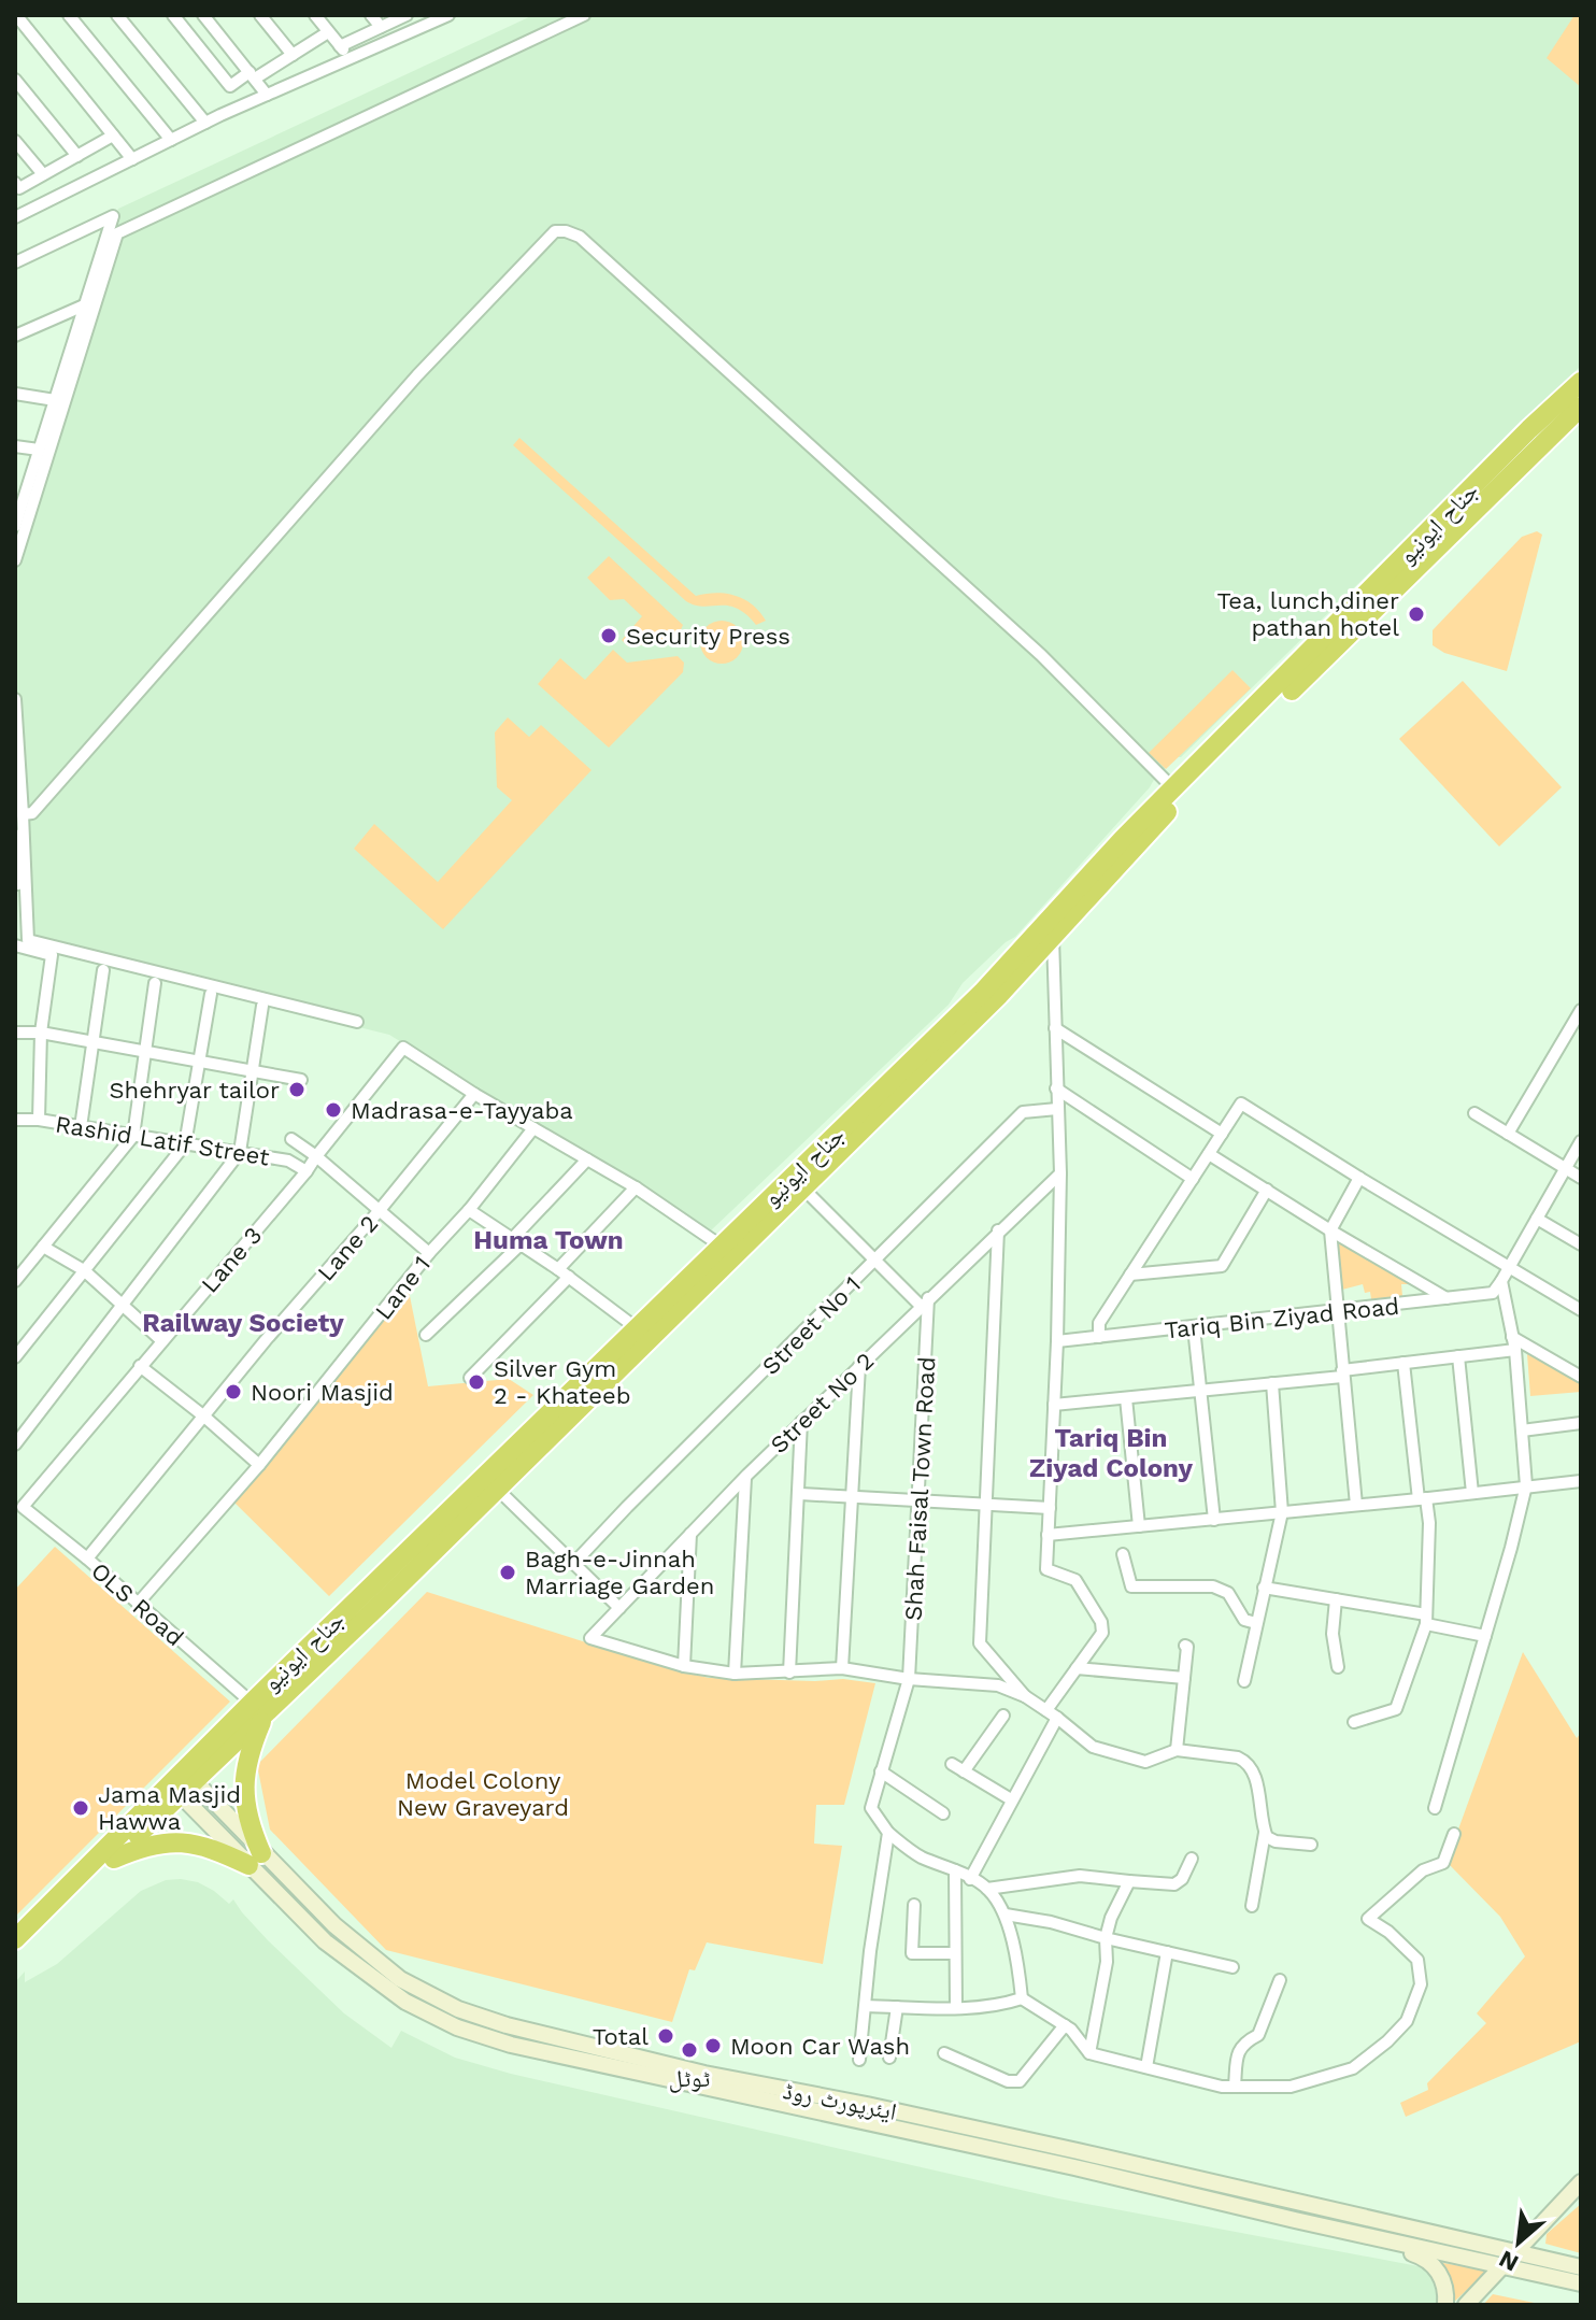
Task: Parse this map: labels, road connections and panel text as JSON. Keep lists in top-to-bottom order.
{
  "streets": {
    "highway": ["جناح ایونیو"],
    "main road": ["ایئرپورٹ روڈ"],
    "street": [
      "Rashid Latif Street",
      "Lane 2",
      "Lane 3",
      "Lane 1",
      "Tariq Bin Ziyad Road",
      "Street No 1",
      "Street No 2",
      "Shah Faisal Town Road",
      "OLS Road"
    ]
  },
  "crossings": [
    ["جناح ایونیو", "OLS Road"],
    ["جناح ایونیو", "ایئرپورٹ روڈ"],
    ["Rashid Latif Street", "Lane 3"],
    ["Lane 2", "Lane 3"],
    ["Lane 2", "OLS Road"],
    ["Lane 3", "OLS Road"],
    ["Lane 1", "OLS Road"],
    ["Street No 2", "Shah Faisal Town Road"]
  ],
  "districts": ["Huma Town", "Railway Society", "Tariq Bin Ziyad Colony"],
  "parks": ["Model Colony New Graveyard"],
  "places": [
    "Tea, lunch,diner pathan hotel",
    "Security Press",
    "Shehryar tailor",
    "Madrasa-e-Tayyaba",
    "Silver Gym 2 - Khateeb",
    "Noori Masjid",
    "Bagh-e-Jinnah Marriage Garden",
    "Jama Masjid Hawwa",
    "Total",
    "Moon Car Wash",
    "ٹوٹل"
  ],
  "north": "bottom left"
}
